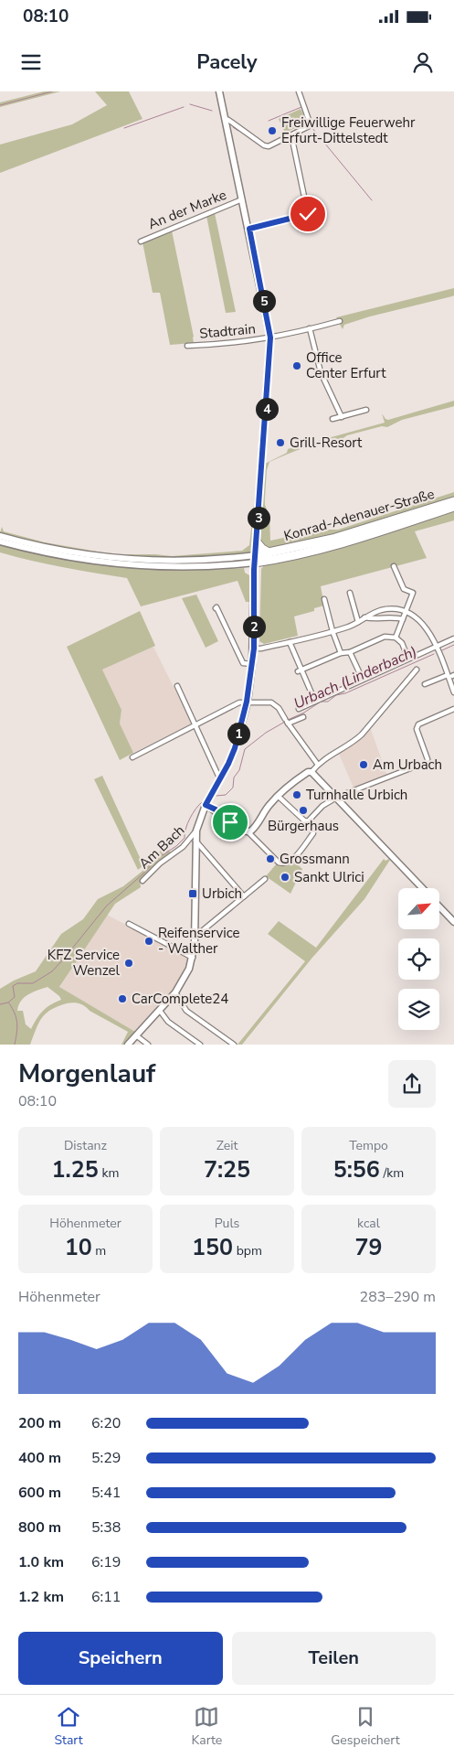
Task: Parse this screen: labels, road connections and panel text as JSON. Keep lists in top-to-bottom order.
{
  "streets": {
    "highway": ["Konrad-Adenauer-Straße"],
    "street": ["An der Marke", "Stadtrain", "Am Bach"]
  },
  "water": ["Urbach (Linderbach)"],
  "places": {
    "other": [
      "Freiwillige Feuerwehr Erfurt-Dittelstedt",
      "Office Center Erfurt",
      "Grill-Resort",
      "Am Urbach",
      "Turnhalle Urbich",
      "Bürgerhaus",
      "Grossmann",
      "Sankt Ulrici",
      "Reifenservice - Walther",
      "KFZ Service Wenzel",
      "CarComplete24"
    ],
    "transit": ["Urbich"]
  },
  "north": "top right",
  "page": {
    "status": "08:10",
    "header": "Pacely",
    "pins": [
      "5",
      "4",
      "3",
      "2",
      "1"
    ],
    "heading": ["Morgenlauf", "08:10"],
    "stats": [
      ["Distanz", "1.25 km"],
      ["Zeit", "7:25"],
      ["Tempo", "5:56 /km"],
      ["Höhenmeter", "10 m"],
      ["Puls", "150 bpm"],
      ["kcal", "79"]
    ],
    "chart": ["Höhenmeter", "283–290 m"],
    "list": [
      {
        "name": "200 m",
        "note": "6:20"
      },
      {
        "name": "400 m",
        "note": "5:29"
      },
      {
        "name": "600 m",
        "note": "5:41"
      },
      {
        "name": "800 m",
        "note": "5:38"
      },
      {
        "name": "1.0 km",
        "note": "6:19"
      },
      {
        "name": "1.2 km",
        "note": "6:11"
      }
    ],
    "buttons": ["Speichern", "Teilen"],
    "tabs": ["Start", "Karte", "Gespeichert"]
  }
}
